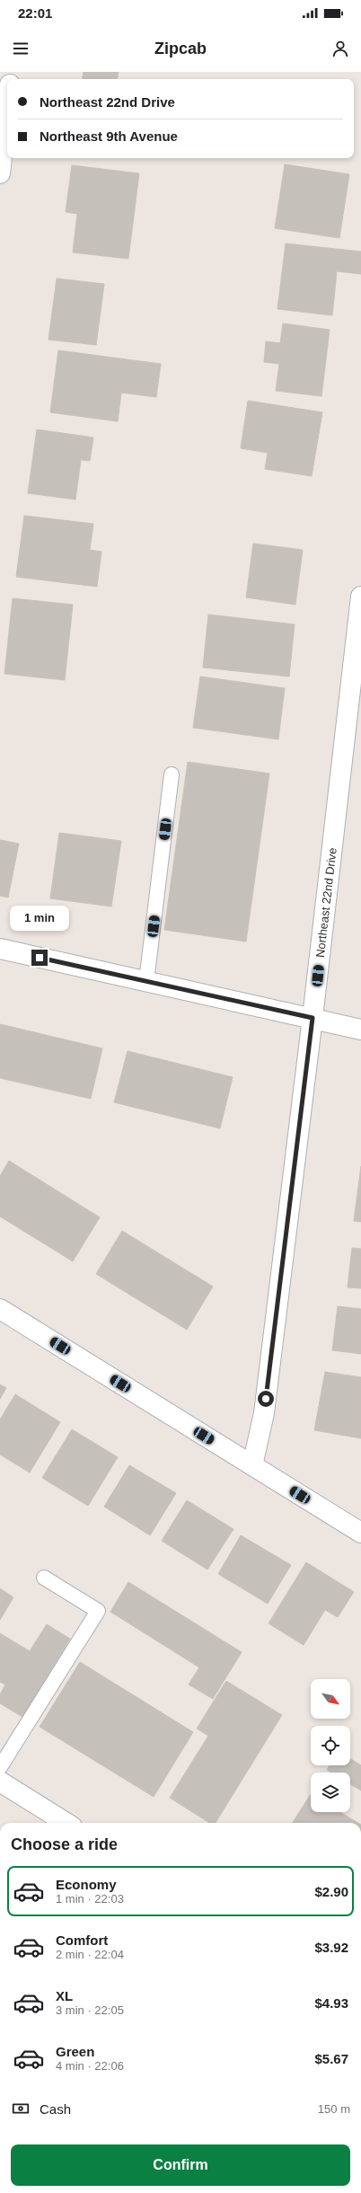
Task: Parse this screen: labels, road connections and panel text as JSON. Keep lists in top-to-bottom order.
{
  "streets": {
    "street": ["Northeast 22nd Drive"]
  },
  "north": "bottom right",
  "page": {
    "status": "22:01",
    "header": "Zipcab",
    "banner": ["Northeast 22nd Drive", "Northeast 9th Avenue"],
    "bubble": "1 min",
    "heading": "Choose a ride",
    "list": [
      {
        "name": "Economy",
        "note": "1 min · 22:03",
        "value": "$2.90"
      },
      {
        "name": "Comfort",
        "note": "2 min · 22:04",
        "value": "$3.92"
      },
      {
        "name": "XL",
        "note": "3 min · 22:05",
        "value": "$4.93"
      },
      {
        "name": "Green",
        "note": "4 min · 22:06",
        "value": "$5.67"
      }
    ],
    "pay": ["Cash", "150 m"],
    "buttons": "Confirm"
  }
}
